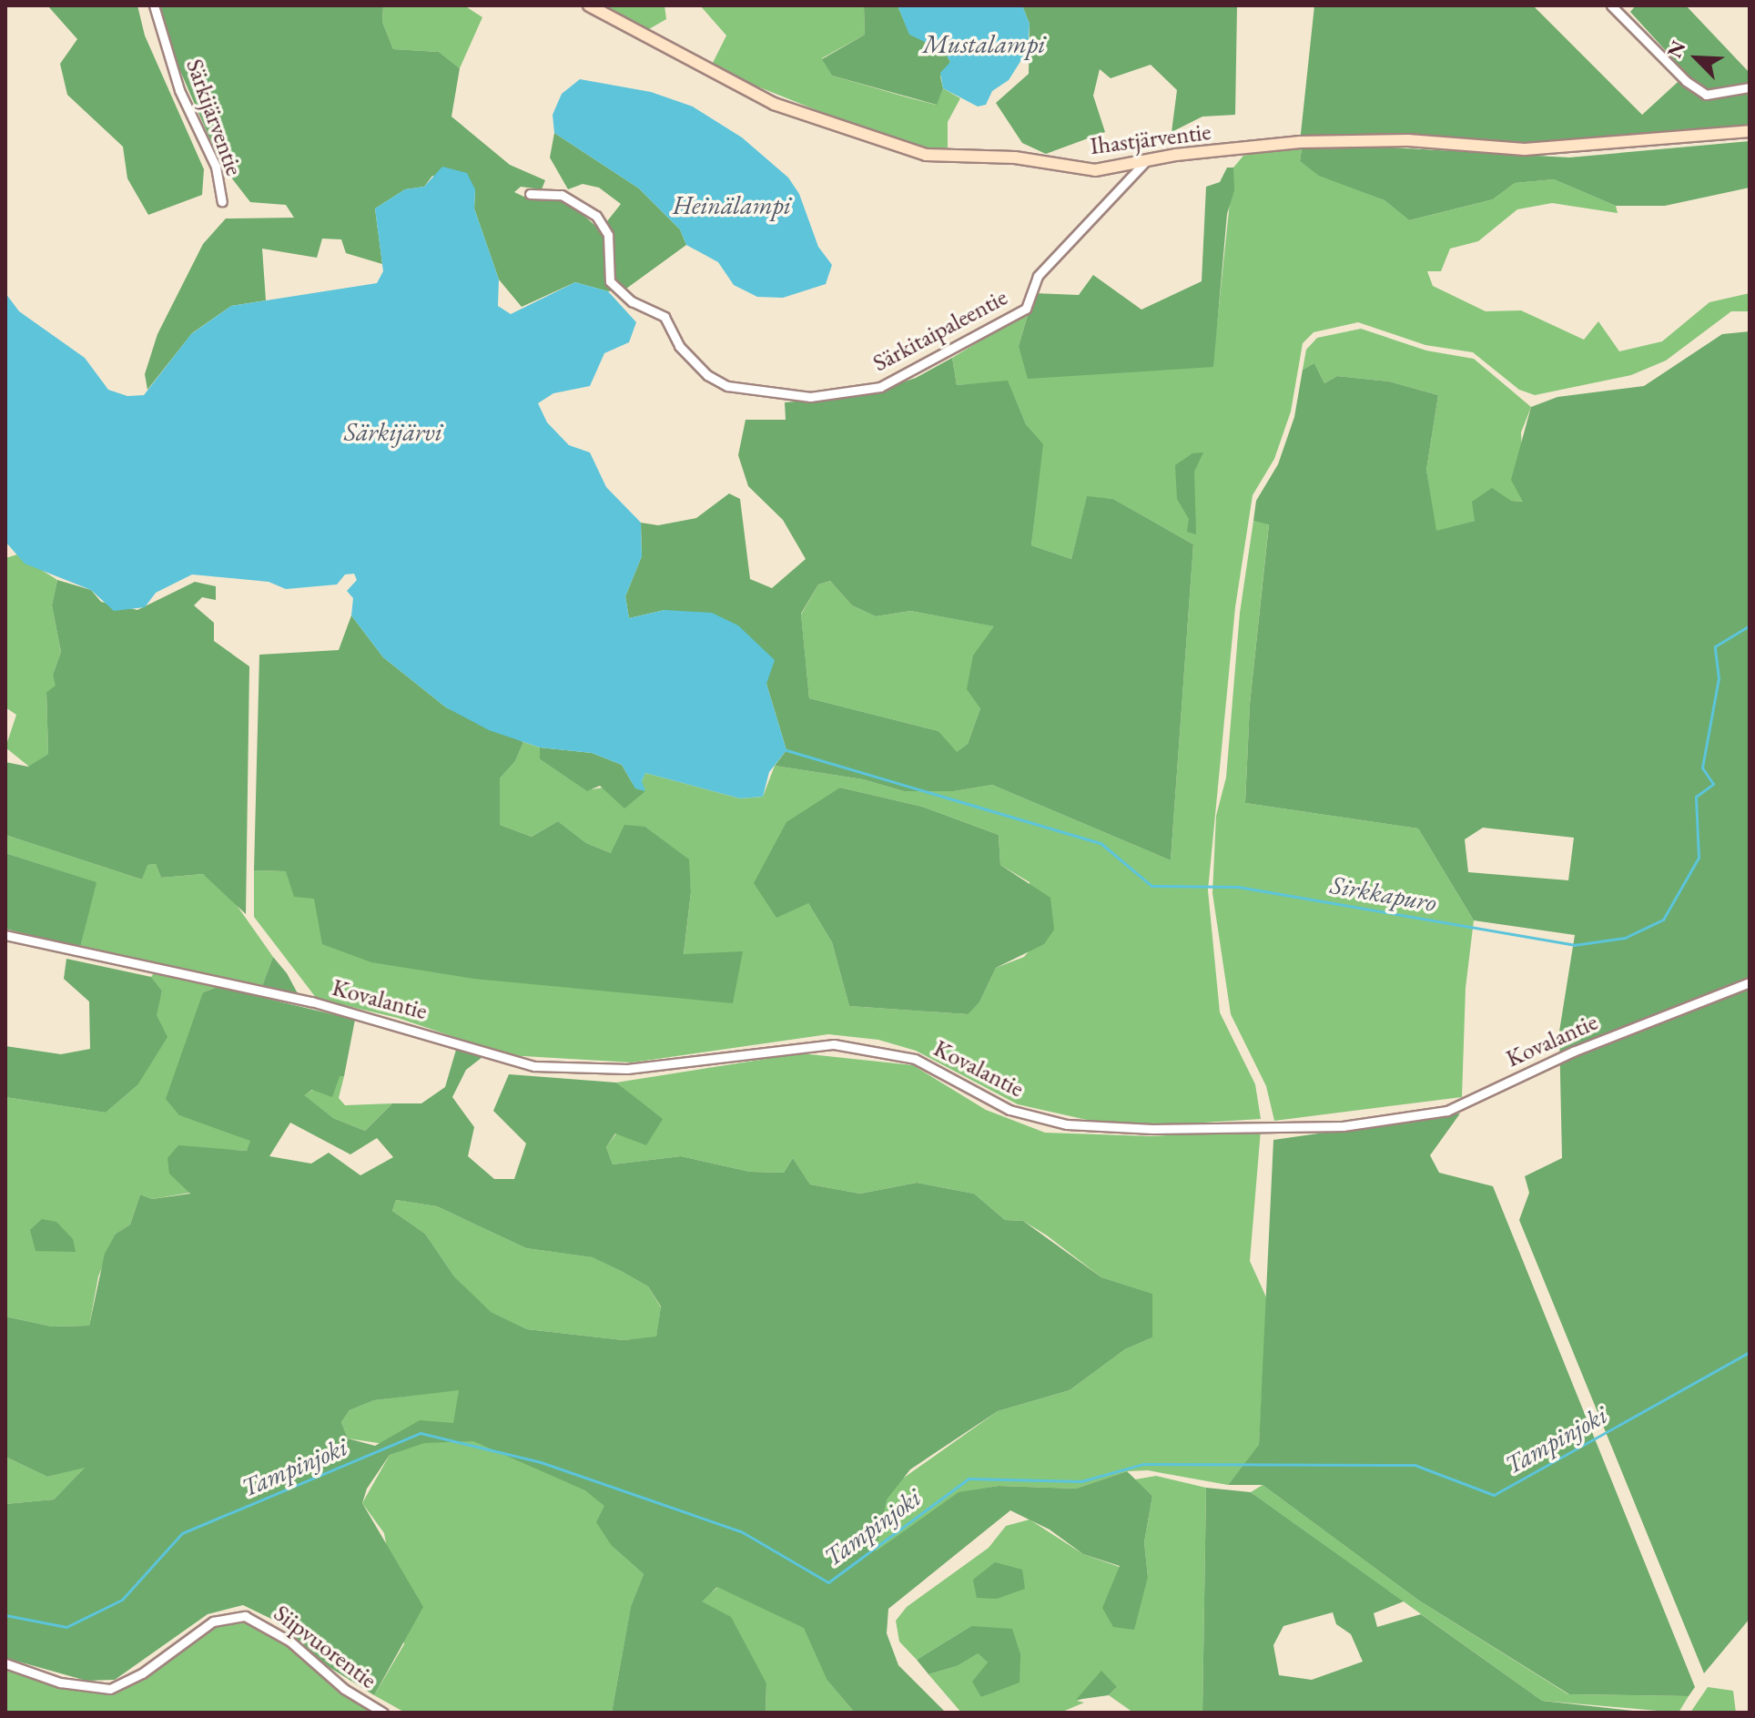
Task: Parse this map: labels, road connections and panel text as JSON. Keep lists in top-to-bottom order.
{
  "streets": {
    "street": [
      "Särkijärventie",
      "Ihastjärventie",
      "Särkitaipaleentie",
      "Kovalantie",
      "Siipvuorentie"
    ]
  },
  "crossings": [
    ["Ihastjärventie", "Särkitaipaleentie"]
  ],
  "water": [
    "Mustalampi",
    "Heinälampi",
    "Särkijärvi",
    "Sirkkapuro",
    "Tampinjoki"
  ],
  "north": "top left"
}
